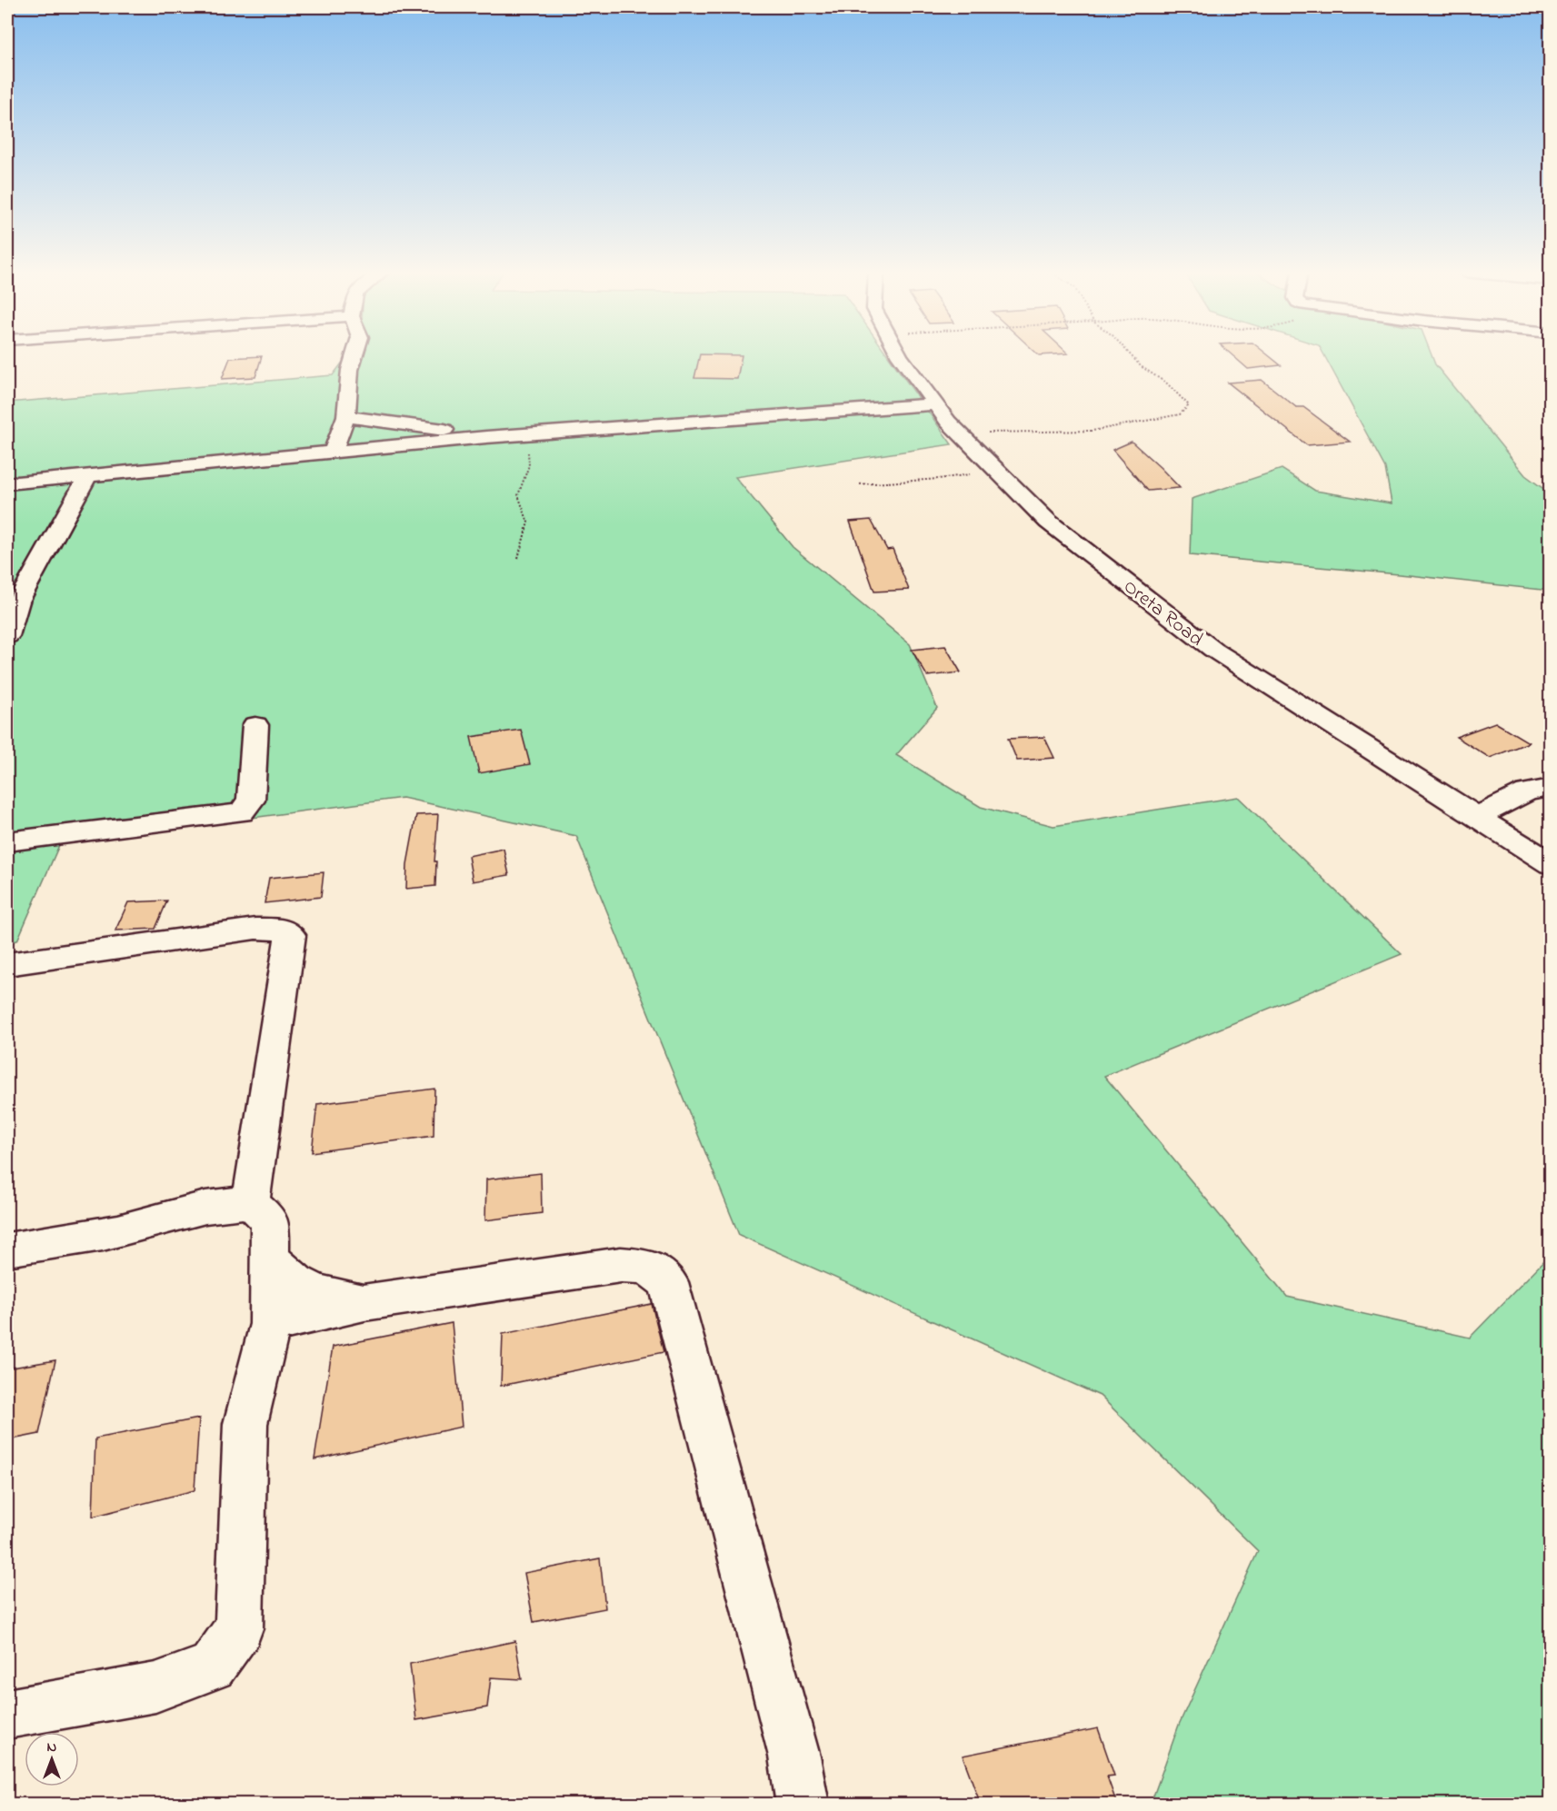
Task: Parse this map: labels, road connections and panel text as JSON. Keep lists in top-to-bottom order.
{
  "streets": {
    "street": ["Oreta Road"]
  },
  "north": "top"
}
